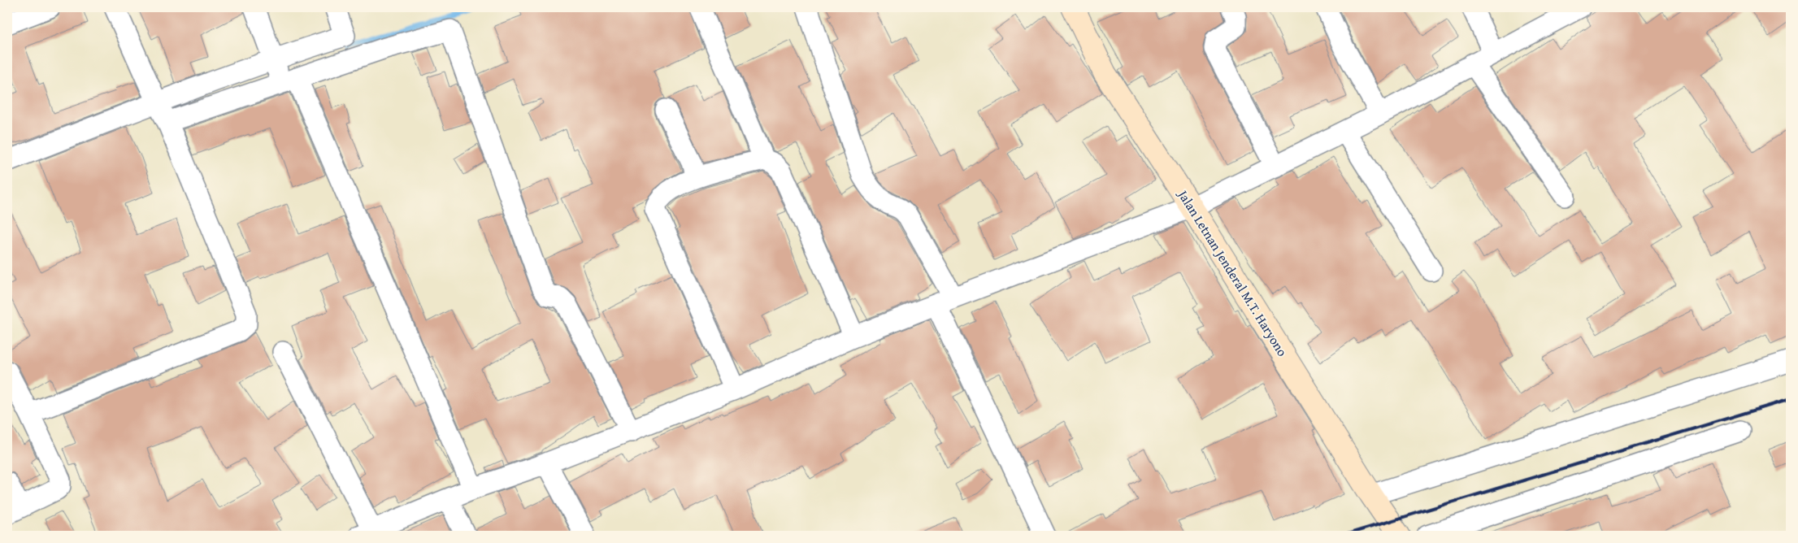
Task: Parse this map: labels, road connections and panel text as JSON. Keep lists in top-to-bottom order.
{
  "streets": {
    "main road": ["Jalan Letnan Jenderal M.T. Haryono"]
  }
}
